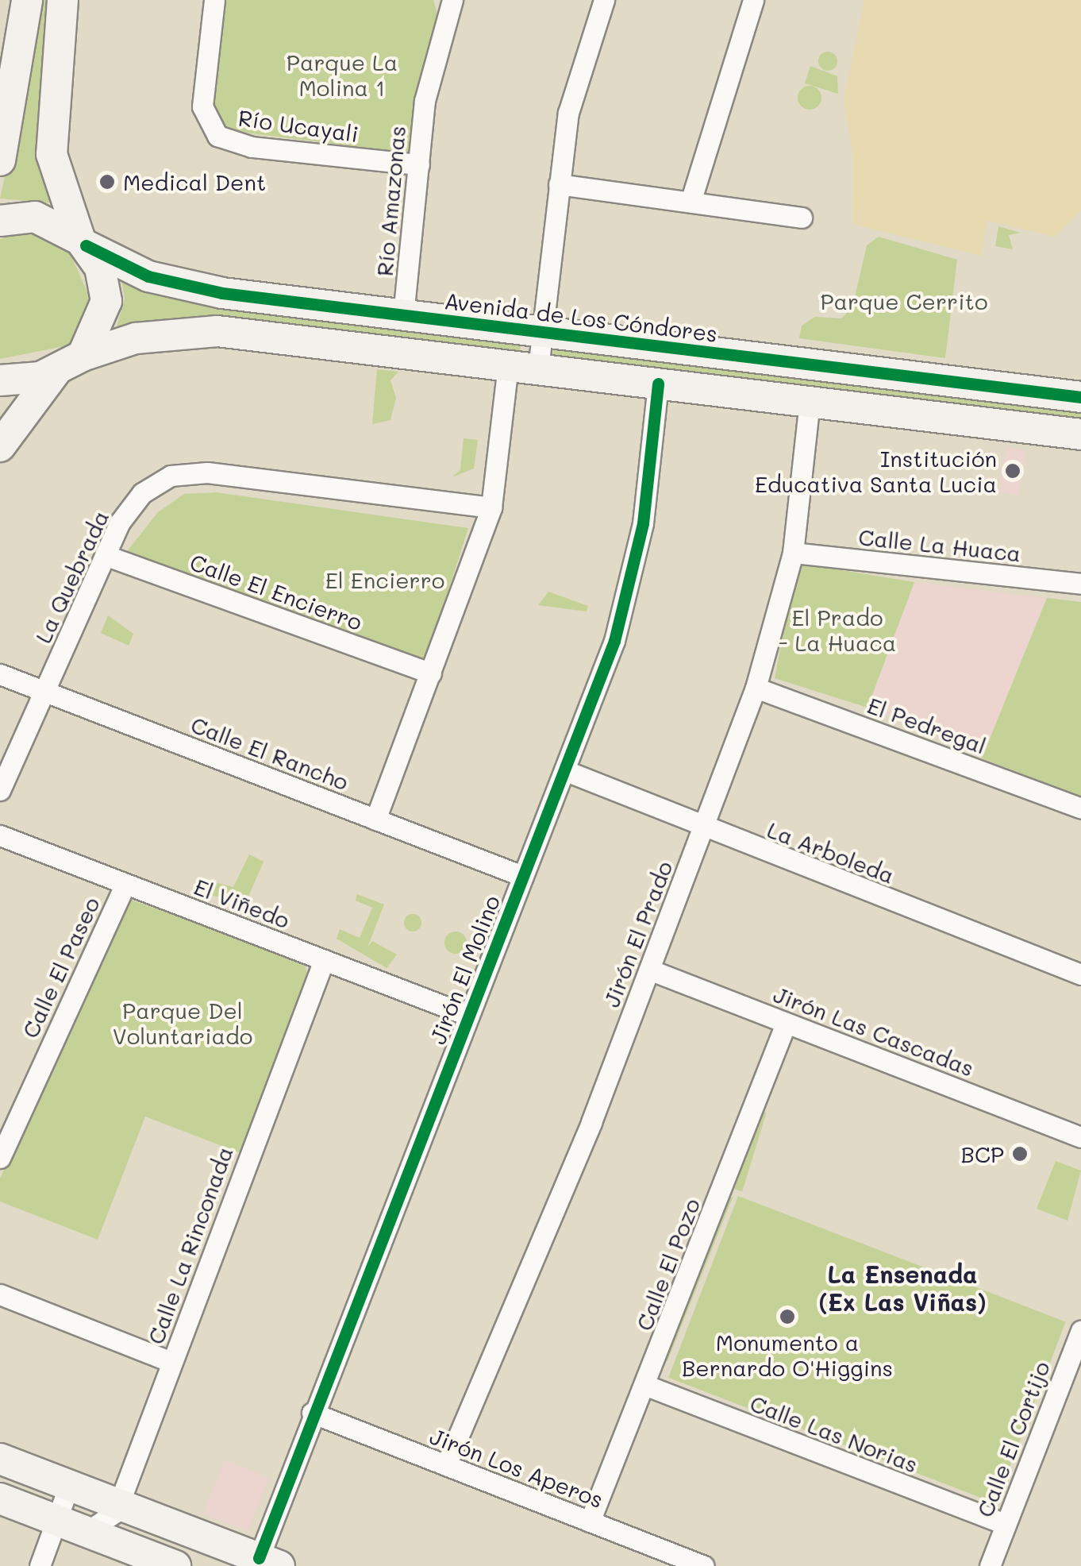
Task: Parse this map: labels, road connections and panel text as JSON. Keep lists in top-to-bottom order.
{
  "streets": {
    "street": [
      "Río Ucayali",
      "Río Amazonas",
      "Avenida de Los Cóndores",
      "Calle La Huaca",
      "La Quebrada",
      "Calle El Encierro",
      "El Pedregal",
      "Calle El Rancho",
      "La Arboleda",
      "El Viñedo",
      "Jirón El Prado",
      "Calle El Paseo",
      "Jirón El Molino",
      "Jirón Las Cascadas",
      "Calle La Rinconada",
      "Calle El Pozo",
      "Calle Las Norias",
      "Calle El Cortijo",
      "Jirón Los Aperos"
    ]
  },
  "crossings": [
    ["Río Ucayali", "Río Amazonas"],
    ["Río Amazonas", "Avenida de Los Cóndores"],
    ["Calle La Huaca", "Jirón El Prado"],
    ["La Quebrada", "Calle El Encierro"],
    ["La Quebrada", "Calle El Rancho"],
    ["El Pedregal", "Jirón El Prado"],
    ["Calle El Rancho", "Jirón El Molino"],
    ["La Arboleda", "Jirón El Prado"],
    ["La Arboleda", "Jirón El Molino"],
    ["El Viñedo", "Calle El Paseo"],
    ["El Viñedo", "Jirón El Molino"],
    ["El Viñedo", "Calle La Rinconada"],
    ["Jirón El Prado", "Jirón Las Cascadas"],
    ["Jirón El Prado", "Jirón Los Aperos"],
    ["Jirón El Molino", "Jirón Los Aperos"],
    ["Jirón Las Cascadas", "Calle El Pozo"],
    ["Calle El Pozo", "Calle Las Norias"],
    ["Calle El Pozo", "Jirón Los Aperos"],
    ["Calle Las Norias", "Calle El Cortijo"]
  ],
  "districts": ["La Ensenada (Ex Las Viñas)"],
  "parks": [
    "Parque La Molina 1",
    "Parque Cerrito",
    "El Encierro",
    "El Prado - La Huaca",
    "Parque Del Voluntariado"
  ],
  "places": [
    "Medical Dent",
    "Institución Educativa Santa Lucia",
    "BCP",
    "Monumento a Bernardo O'Higgins"
  ]
}
